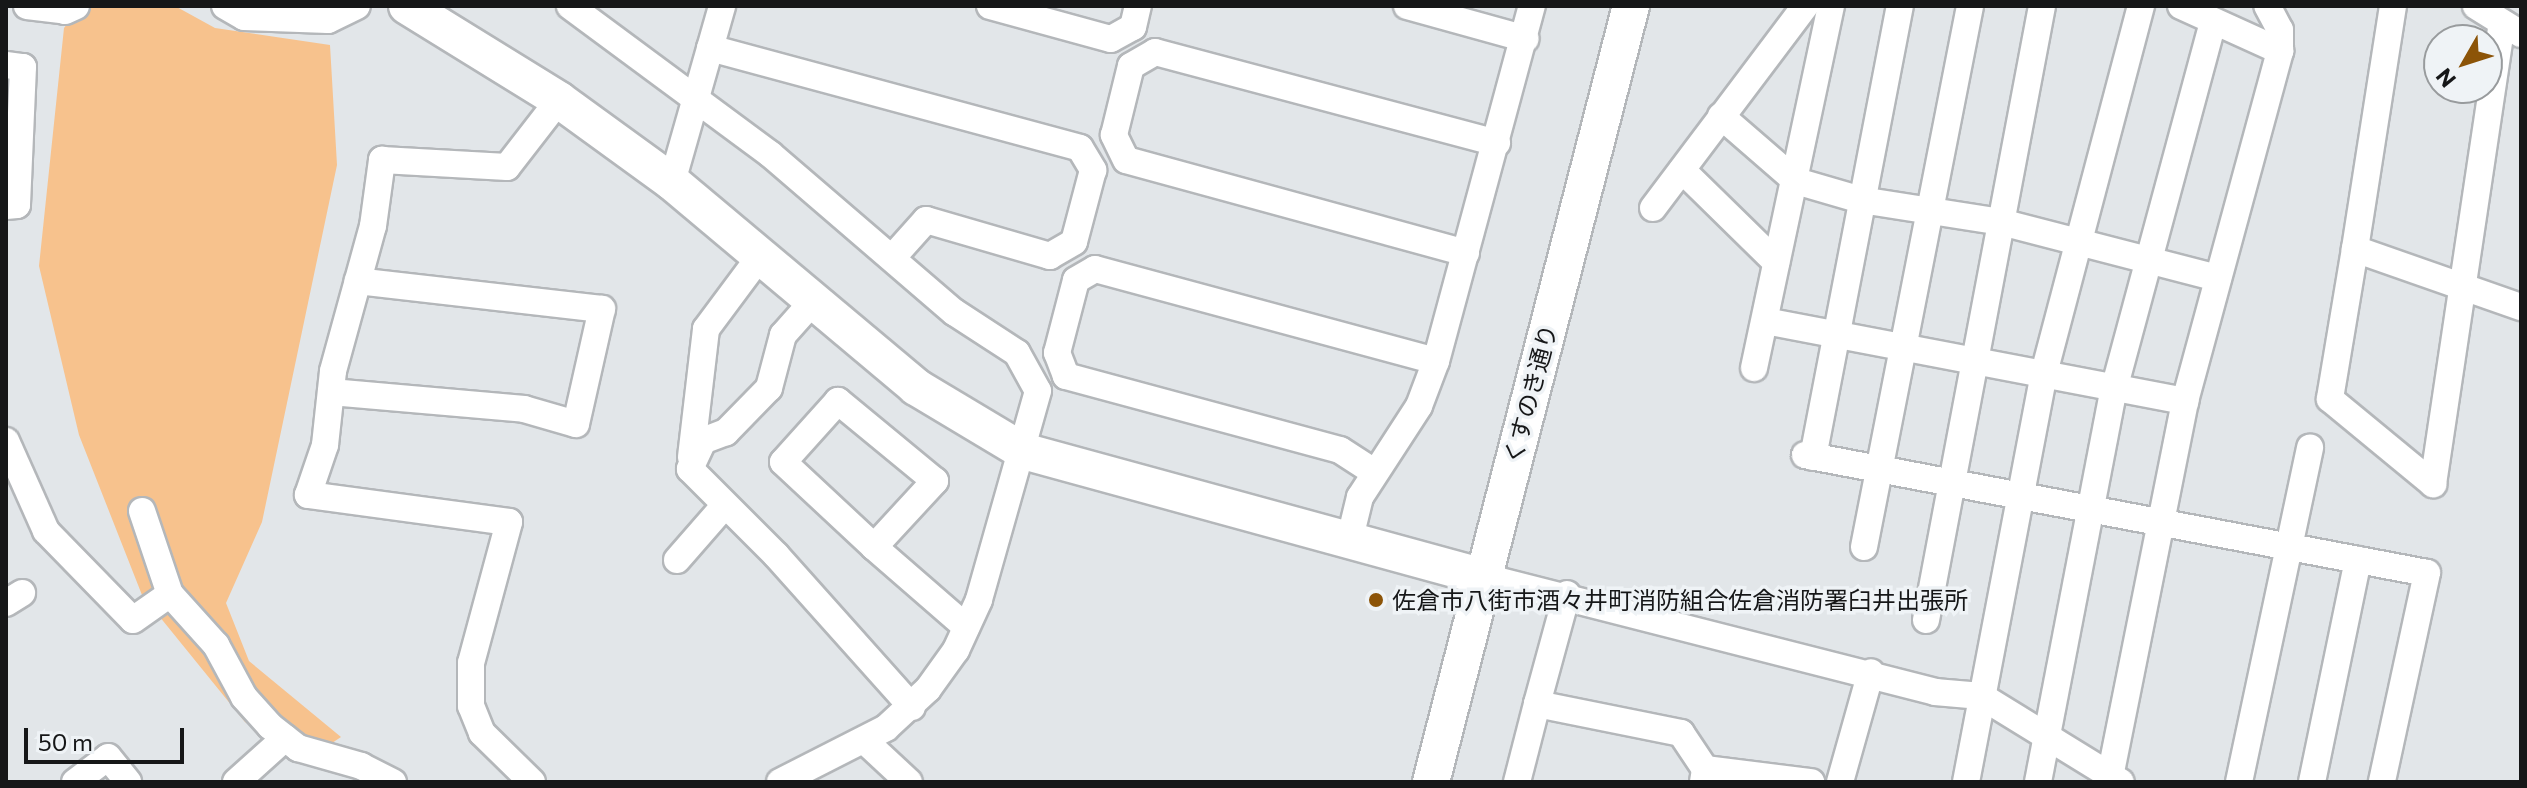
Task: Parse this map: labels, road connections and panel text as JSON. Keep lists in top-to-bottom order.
{
  "streets": {
    "street": ["くすのき通り"]
  },
  "places": ["佐倉市八街市酒々井町消防組合佐倉消防署臼井出張所"],
  "scale_bar": "50 m",
  "north": "bottom left"
}
